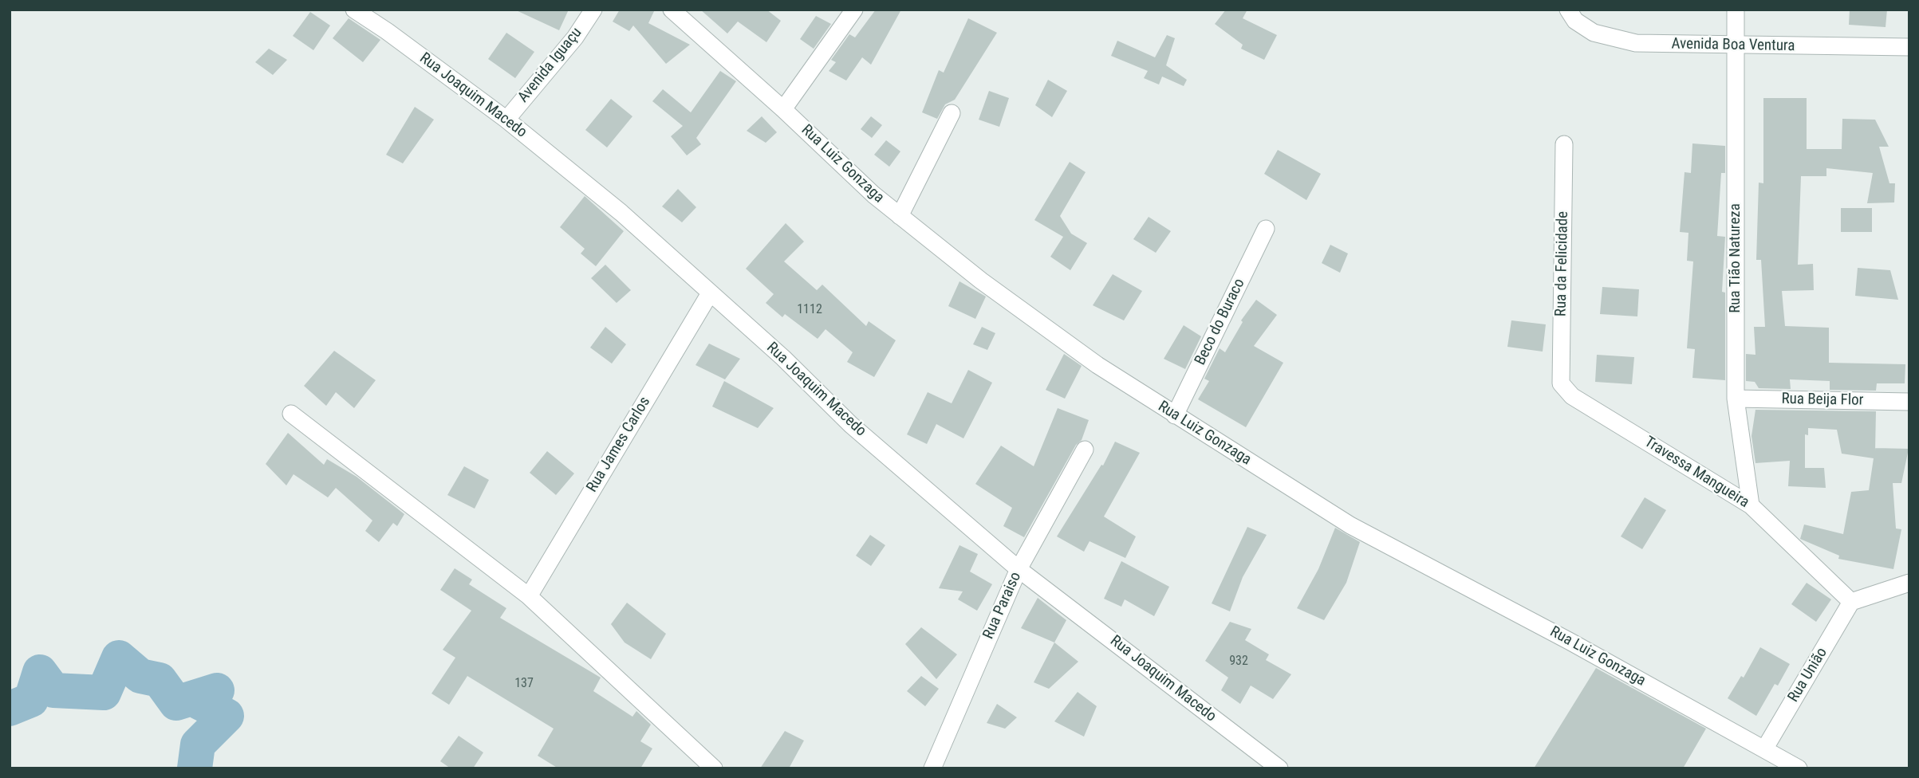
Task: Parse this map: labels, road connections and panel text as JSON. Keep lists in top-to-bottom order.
{
  "streets": {
    "street": [
      "Avenida Boa Ventura",
      "Avenida Iguaçu",
      "Rua Joaquim Macedo",
      "Rua Luiz Gonzaga",
      "Rua Tião Natureza",
      "Rua da Felicidade",
      "Beco do Buraco",
      "Rua Beija Flor",
      "Rua James Carlos",
      "Travessa Mangueira",
      "Rua Paraiso",
      "Rua União"
    ]
  },
  "crossings": [
    ["Avenida Boa Ventura", "Rua Tião Natureza"],
    ["Avenida Iguaçu", "Rua Joaquim Macedo"],
    ["Rua Joaquim Macedo", "Rua James Carlos"],
    ["Rua Joaquim Macedo", "Rua Paraiso"],
    ["Rua Luiz Gonzaga", "Beco do Buraco"],
    ["Rua Luiz Gonzaga", "Rua União"],
    ["Rua Tião Natureza", "Rua Beija Flor"],
    ["Rua Tião Natureza", "Travessa Mangueira"],
    ["Rua da Felicidade", "Travessa Mangueira"],
    ["Travessa Mangueira", "Rua União"]
  ],
  "house_numbers": ["1112", "932", "137"]
}
